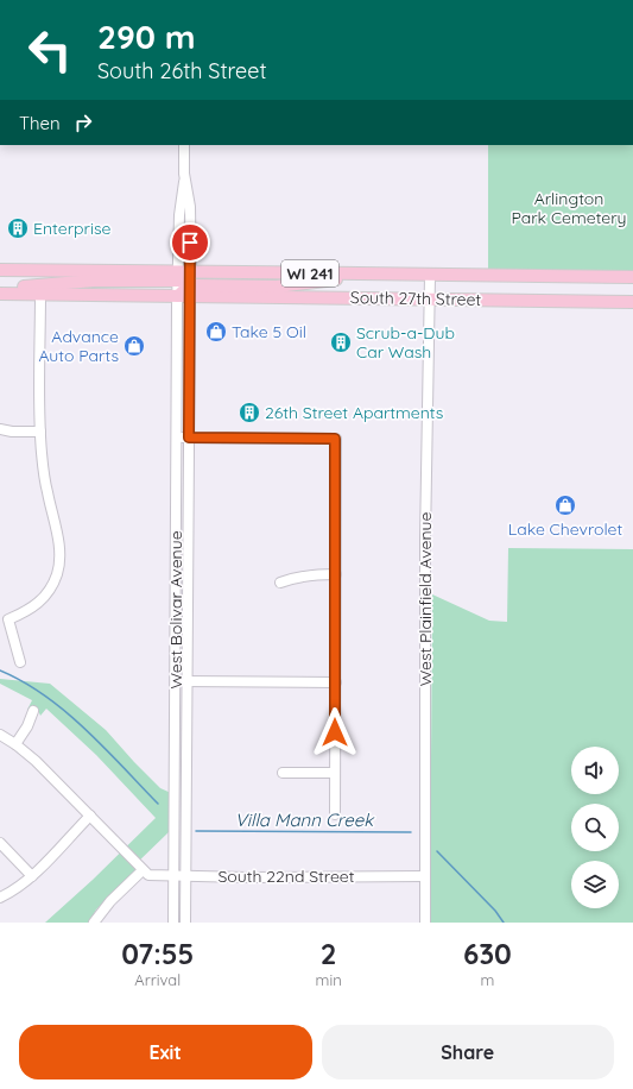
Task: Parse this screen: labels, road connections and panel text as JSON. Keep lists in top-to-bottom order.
{
  "streets": {
    "main road": ["WI 241", "South 27th Street"],
    "street": ["West Plainfield Avenue", "West Bolivar Avenue", "South 22nd Street"]
  },
  "crossings": [
    ["South 27th Street", "West Plainfield Avenue"],
    ["South 27th Street", "West Bolivar Avenue"],
    ["West Plainfield Avenue", "South 22nd Street"],
    ["West Bolivar Avenue", "South 22nd Street"]
  ],
  "water": ["Villa Mann Creek"],
  "parks": ["Arlington Park Cemetery"],
  "places": {
    "building": ["Enterprise", "Scrub-a-Dub Car Wash", "26th Street Apartments"],
    "shop": ["Take 5 Oil", "Advance Auto Parts", "Lake Chevrolet"]
  },
  "page": {
    "turn": ["290 m", "South 26th Street"],
    "then": "Then",
    "eta": [
      "07:55",
      "Arrival",
      "2",
      "min",
      "630",
      "m"
    ],
    "buttons": ["Exit", "Share"]
  }
}
